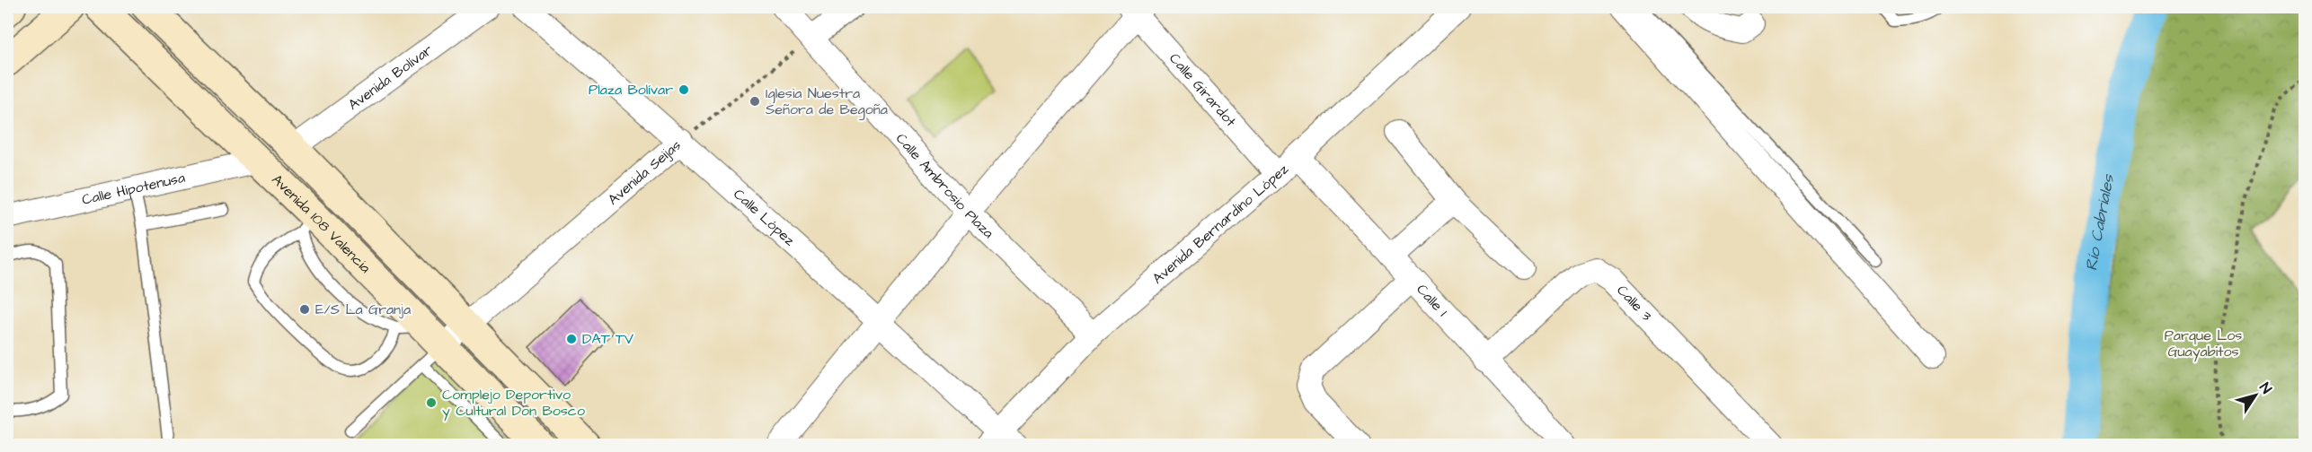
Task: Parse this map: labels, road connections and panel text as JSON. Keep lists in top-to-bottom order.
{
  "streets": {
    "street": [
      "Avenida Bolívar",
      "Calle Girardot",
      "Avenida Seijas",
      "Calle Ambrosio Plaza",
      "Calle Hipotenusa",
      "Calle López",
      "Avenida 108 Valencia",
      "Avenida Bernardino López",
      "Calle 1",
      "Calle 3"
    ]
  },
  "crossings": [
    ["Calle Girardot", "Avenida Bernardino López"],
    ["Avenida Seijas", "Calle Ambrosio Plaza"],
    ["Avenida Seijas", "Calle López"],
    ["Avenida Seijas", "Avenida 108 Valencia"],
    ["Calle Ambrosio Plaza", "Avenida Bernardino López"],
    ["Calle Hipotenusa", "Avenida 108 Valencia"],
    ["Calle López", "Avenida Bernardino López"],
    ["Avenida Bernardino López", "Calle 1"],
    ["Calle 1", "Calle 3"]
  ],
  "water": ["Río Cabriales"],
  "parks": ["Parque Los Guayabitos"],
  "places": [
    "Plaza Bolívar",
    "Iglesia Nuestra Señora de Begoña",
    "E/S La Granja",
    "DAT TV",
    "Complejo Deportivo y Cultural Don Bosco"
  ],
  "north": "top right"
}
